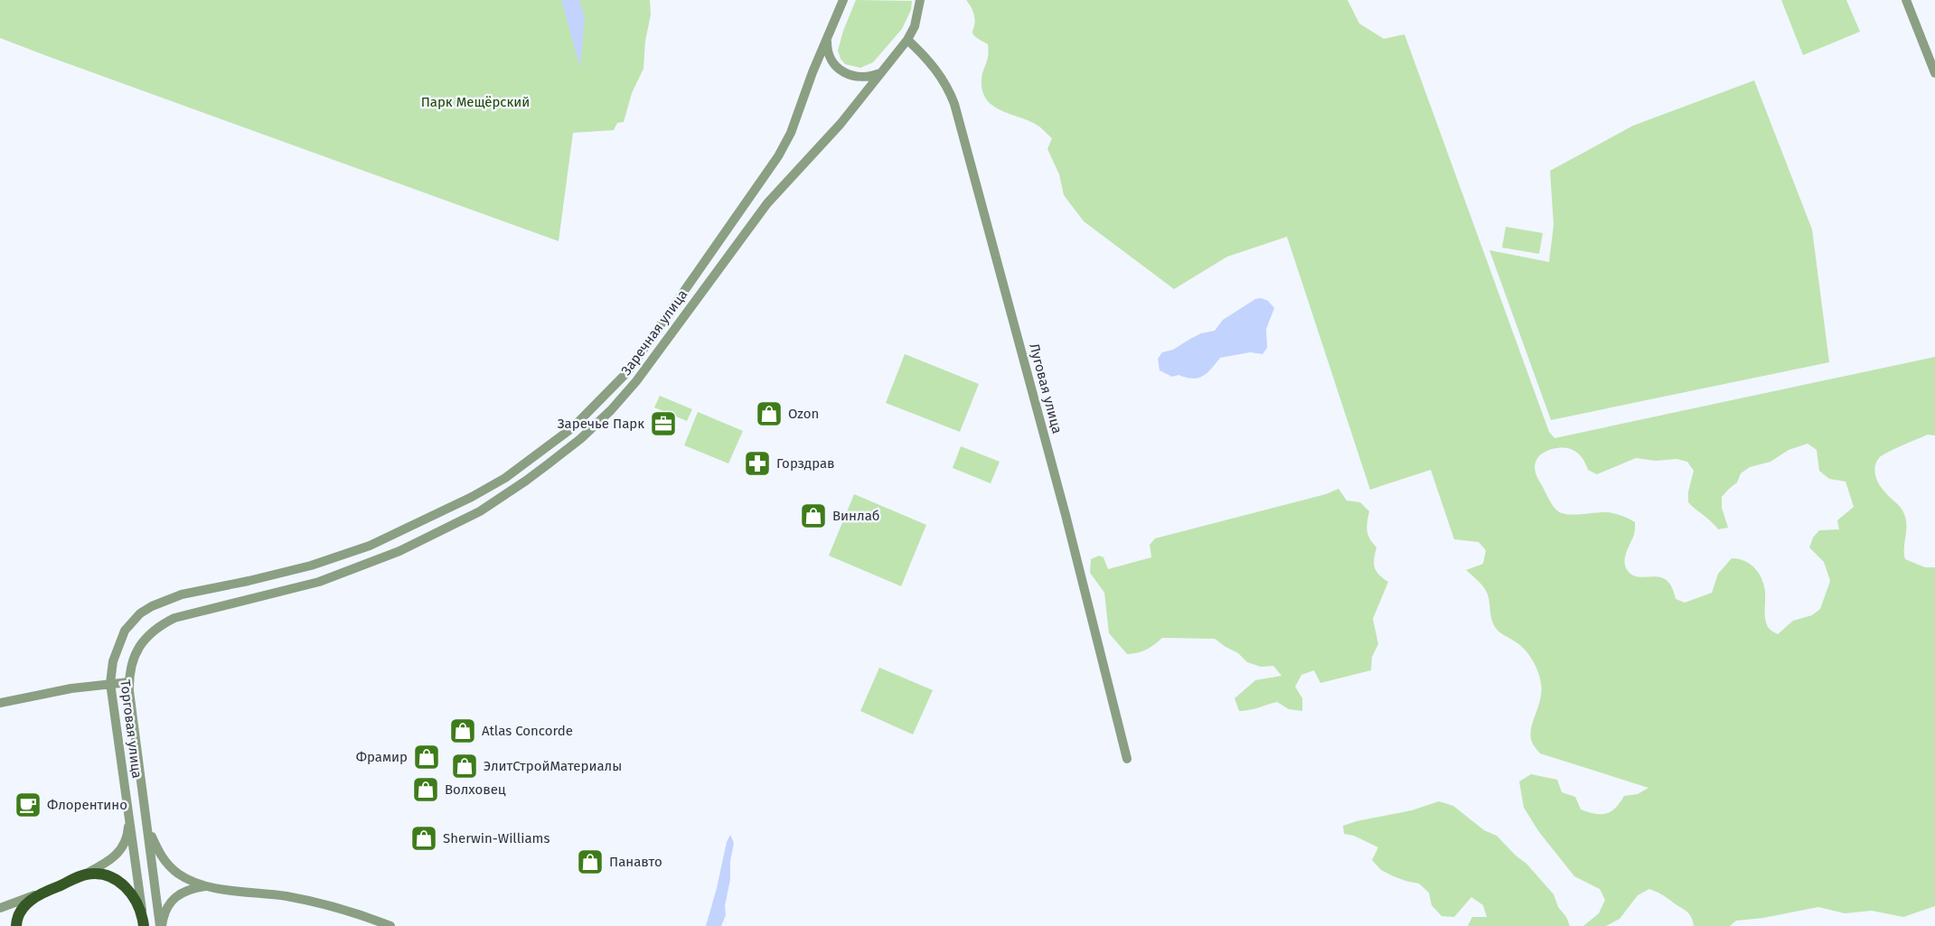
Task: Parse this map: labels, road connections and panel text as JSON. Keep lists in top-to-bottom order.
{
  "streets": {
    "street": ["Заречная улица", "Луговая улица", "Торговая улица"]
  },
  "crossings": [
    ["Заречная улица", "Луговая улица"],
    ["Заречная улица", "Торговая улица"]
  ],
  "parks": ["Парк Мещёрский"],
  "places": {
    "shop": [
      "Ozon",
      "Винлаб",
      "Atlas Concorde",
      "Фрамир",
      "ЭлитСтройМатериалы",
      "Волховец",
      "Sherwin-Williams",
      "Панавто"
    ],
    "office": ["Заречье Парк"],
    "pharmacy": ["Горздрав"],
    "cafe": ["Флорентино"]
  }
}
